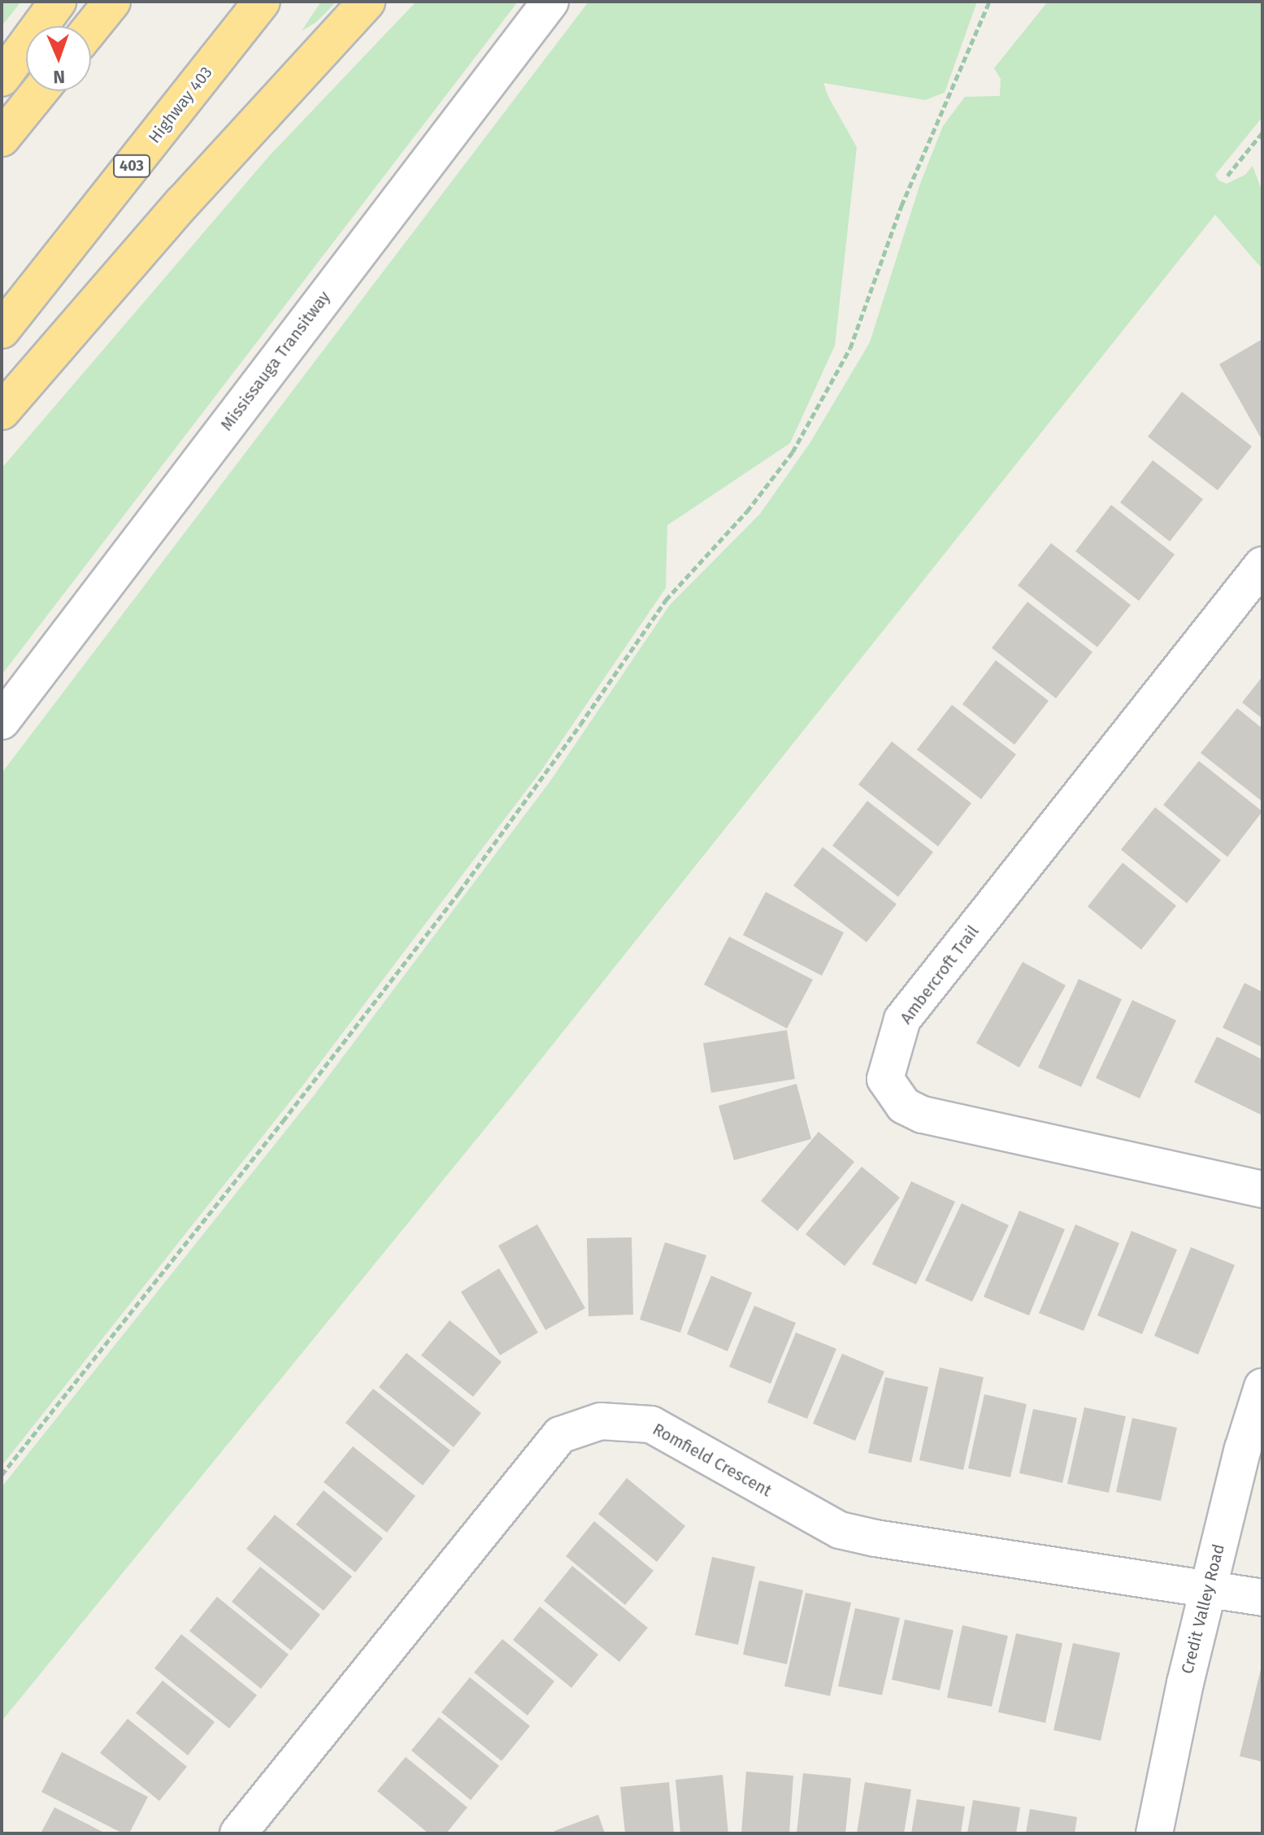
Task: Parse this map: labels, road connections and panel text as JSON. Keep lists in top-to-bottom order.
{
  "streets": {
    "highway": ["Highway 403", "403"],
    "street": [
      "Mississauga Transitway",
      "Ambercroft Trail",
      "Romfield Crescent",
      "Credit Valley Road"
    ]
  },
  "crossings": [
    ["Romfield Crescent", "Credit Valley Road"]
  ],
  "north": "bottom"
}
